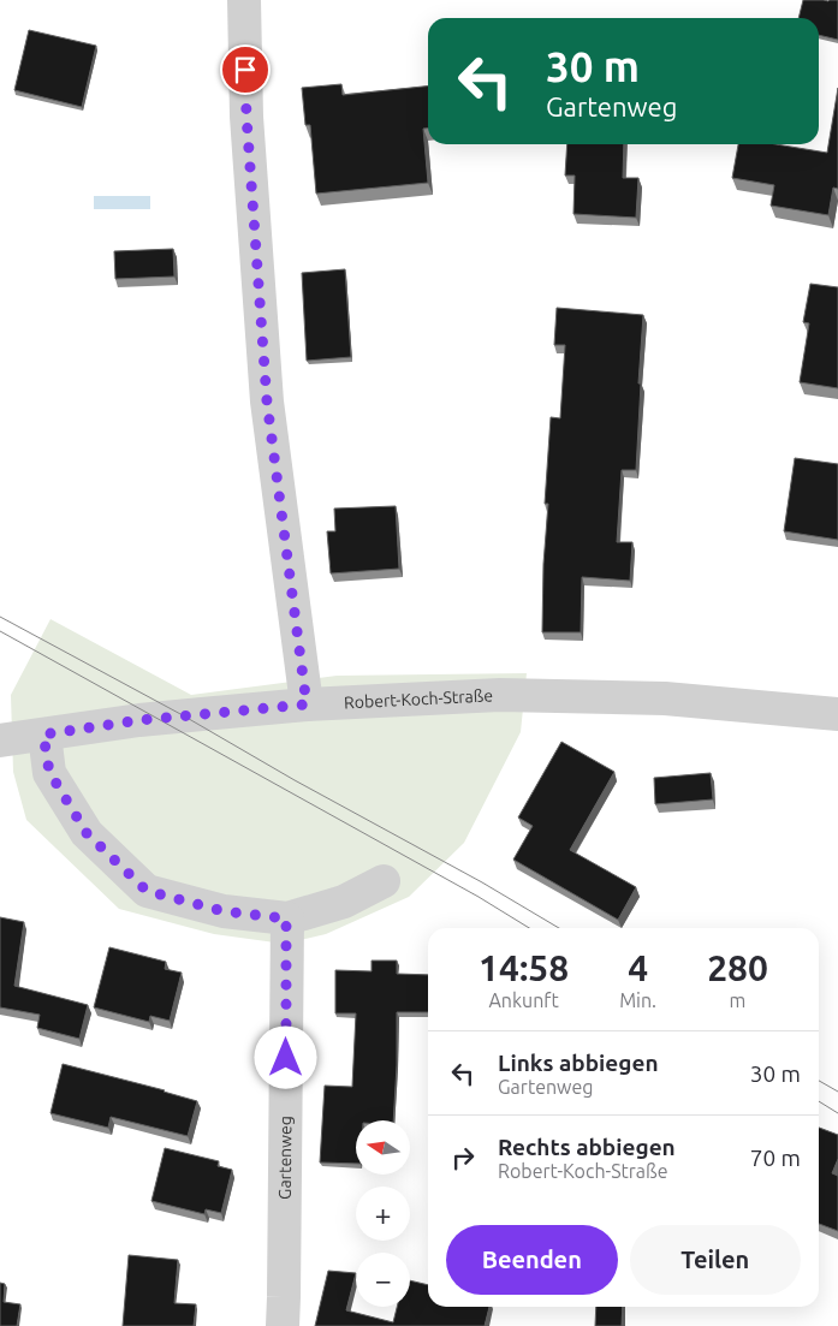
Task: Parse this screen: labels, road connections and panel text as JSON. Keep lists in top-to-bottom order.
{
  "streets": {
    "street": ["Robert-Koch-Straße", "Gartenweg"]
  },
  "north": "left",
  "page": {
    "turn": ["30 m", "Gartenweg"],
    "eta": [
      "14:58",
      "Ankunft",
      "4",
      "Min.",
      "280",
      "m"
    ],
    "list": [
      {
        "name": "Links abbiegen",
        "note": "Gartenweg",
        "value": "30 m"
      },
      {
        "name": "Rechts abbiegen",
        "note": "Robert-Koch-Straße",
        "value": "70 m"
      }
    ],
    "map_buttons": ["+", "−"],
    "buttons": ["Beenden", "Teilen"]
  }
}
